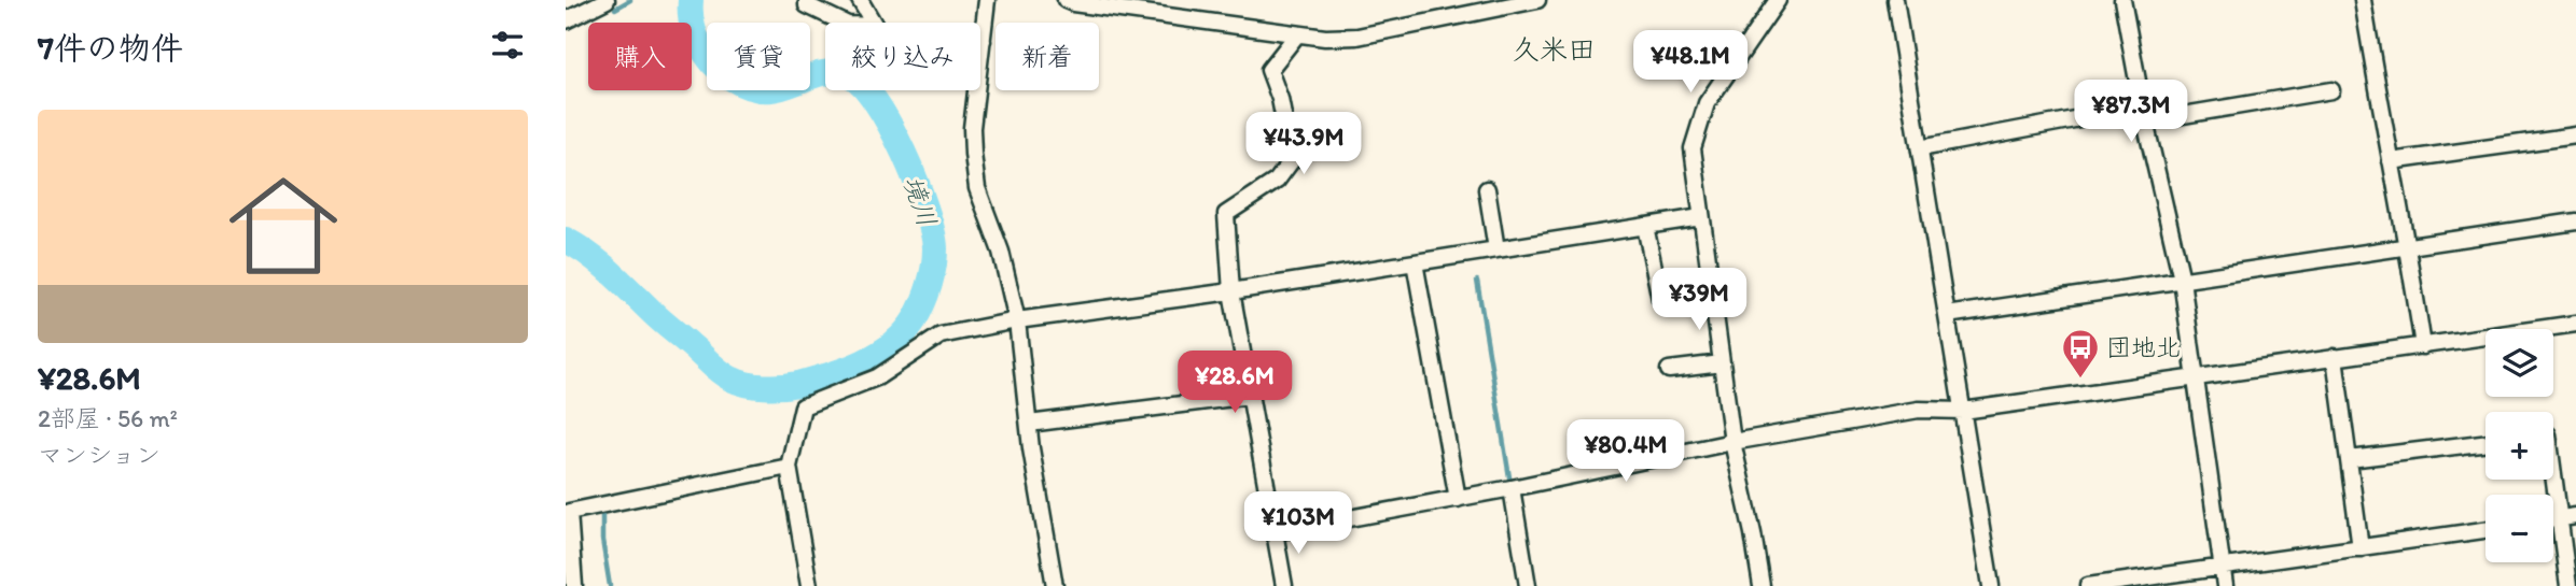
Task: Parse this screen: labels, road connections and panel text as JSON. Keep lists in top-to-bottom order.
{
  "districts": ["久米田"],
  "water": ["境川"],
  "places": {
    "bus stop": ["団地北"]
  },
  "page": {
    "heading": "7件の物件",
    "chip": [
      "購入",
      "賃貸",
      "絞り込み",
      "新着"
    ],
    "price": [
      "¥48.1M",
      "¥87.3M",
      "¥43.9M",
      "¥39M",
      "¥28.6M",
      "¥80.4M",
      "¥103M"
    ],
    "list": [
      {
        "name": "¥28.6M",
        "note": "2部屋 · 56 m² · マンション"
      }
    ],
    "map_buttons": ["+", "−"]
  }
}
